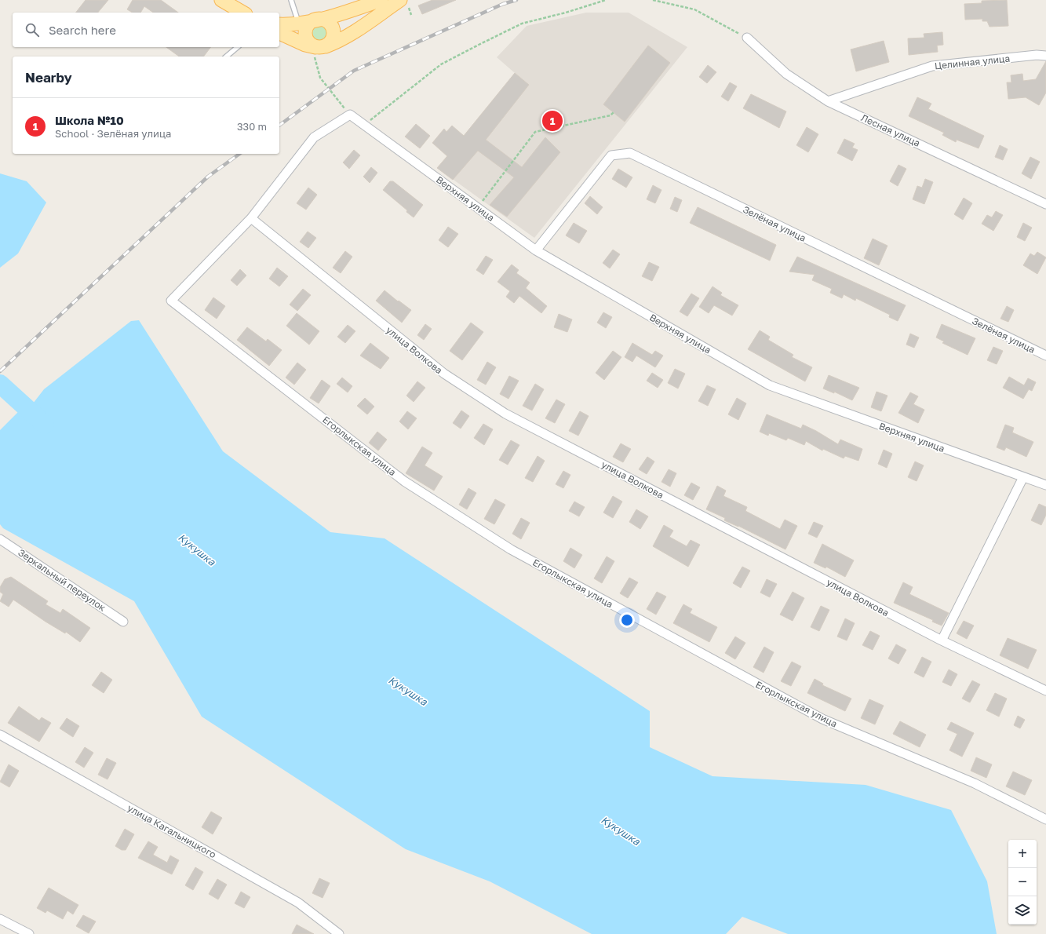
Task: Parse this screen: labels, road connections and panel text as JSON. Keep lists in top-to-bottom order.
{
  "streets": {
    "street": [
      "Целинная улица",
      "Лесная улица",
      "Верхняя улица",
      "Зелёная улица",
      "улица Волкова",
      "Егорлыкская улица",
      "Зеркальный переулок",
      "улица Кагальницкого"
    ]
  },
  "crossings": [
    ["Целинная улица", "Лесная улица"],
    ["Верхняя улица", "Зелёная улица"],
    ["улица Волкова", "Егорлыкская улица"]
  ],
  "water": ["Кукушка"],
  "page": {
    "search": "Search here",
    "heading": "Nearby",
    "list": [
      {
        "mark": "1",
        "name": "Школа №10",
        "note": "School · Зелёная улица",
        "value": "330 m"
      }
    ],
    "pins": "1",
    "map_buttons": ["+", "−"]
  }
}
